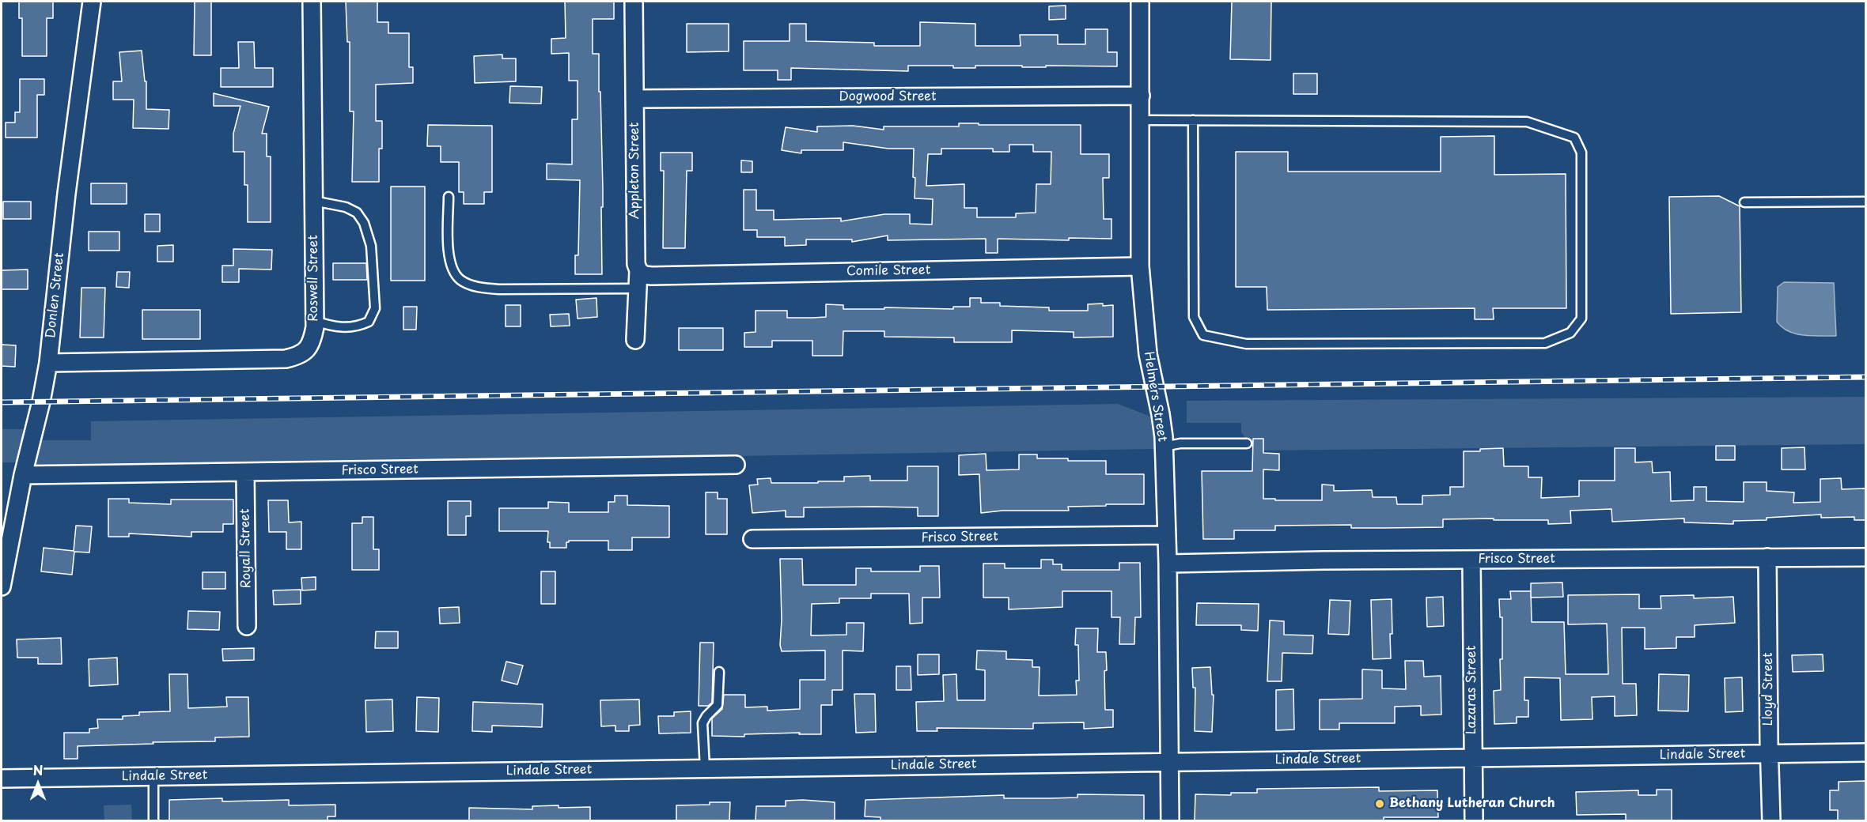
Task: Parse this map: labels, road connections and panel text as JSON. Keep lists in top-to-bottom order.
{
  "streets": {
    "street": [
      "Dogwood Street",
      "Appleton Street",
      "Comile Street",
      "Roswell Street",
      "Donlen Street",
      "Helmers Street",
      "Frisco Street",
      "Royall Street",
      "Lloyd Street",
      "Lazaras Street",
      "Lindale Street"
    ]
  },
  "crossings": [
    ["Dogwood Street", "Appleton Street"],
    ["Dogwood Street", "Helmers Street"],
    ["Appleton Street", "Comile Street"],
    ["Comile Street", "Helmers Street"],
    ["Roswell Street", "Donlen Street"],
    ["Donlen Street", "Frisco Street"],
    ["Helmers Street", "Frisco Street"],
    ["Helmers Street", "Lindale Street"],
    ["Frisco Street", "Royall Street"],
    ["Frisco Street", "Lloyd Street"],
    ["Frisco Street", "Lazaras Street"],
    ["Lloyd Street", "Lindale Street"],
    ["Lazaras Street", "Lindale Street"]
  ],
  "places": ["Bethany Lutheran Church"],
  "north": "top"
}
